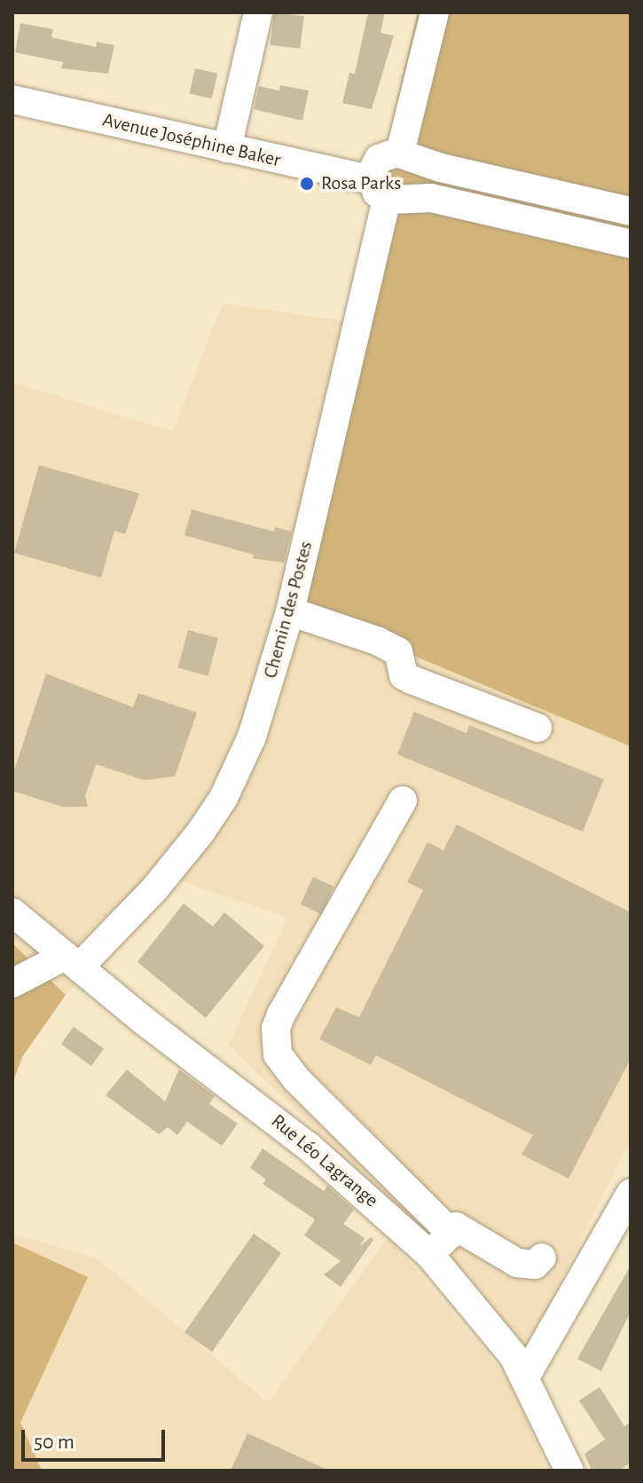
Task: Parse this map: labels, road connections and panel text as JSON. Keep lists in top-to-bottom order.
{
  "streets": {
    "street": ["Avenue Joséphine Baker", "Chemin des Postes", "Rue Léo Lagrange"]
  },
  "crossings": [
    ["Avenue Joséphine Baker", "Chemin des Postes"],
    ["Chemin des Postes", "Rue Léo Lagrange"]
  ],
  "places": ["Rosa Parks"],
  "scale_bar": "50 m"
}
